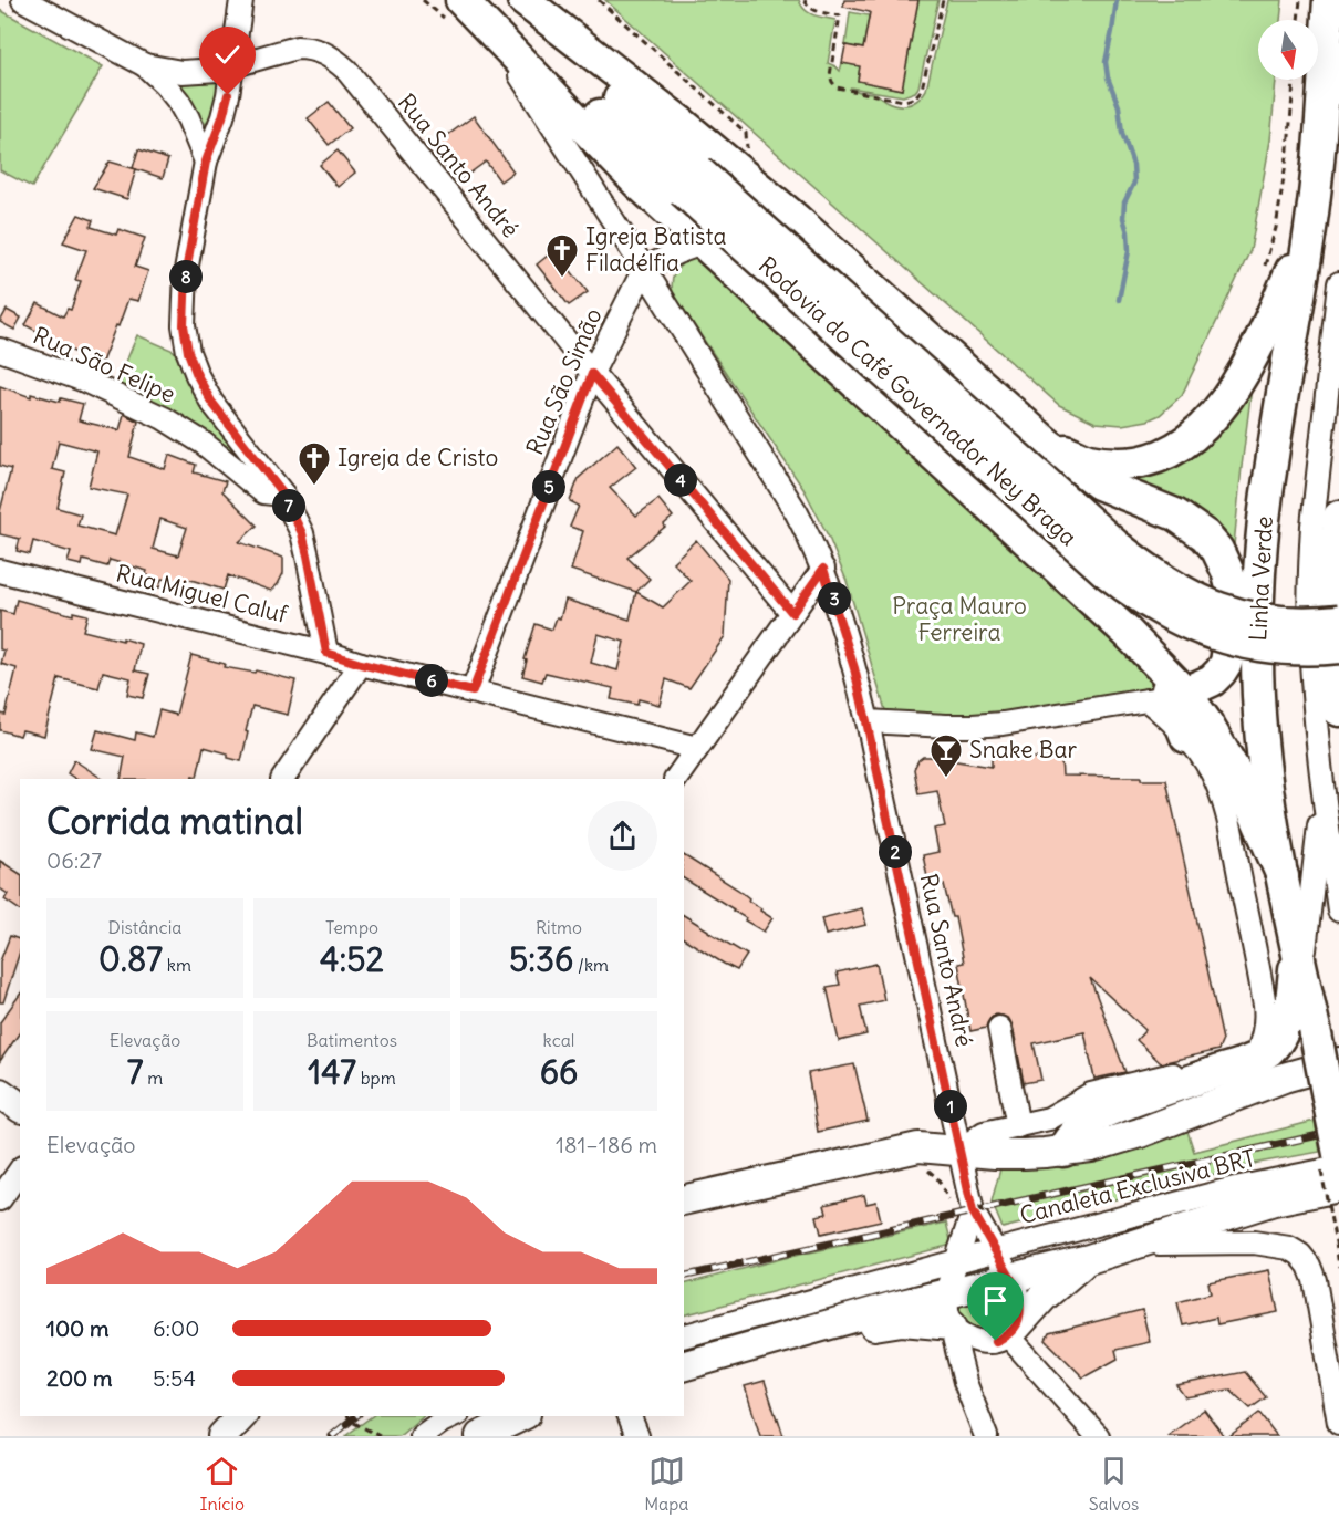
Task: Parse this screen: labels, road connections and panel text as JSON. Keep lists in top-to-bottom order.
{
  "streets": {
    "highway": ["Rodovia do Café Governador Ney Braga", "Linha Verde"],
    "street": [
      "Rua Santo André",
      "Rua São Felipe",
      "Rua São Simão",
      "Rua Miguel Caluf",
      "Canaleta Exclusiva BRT"
    ]
  },
  "crossings": [
    ["Rua Santo André", "Rua São Simão"],
    ["Rua Santo André", "Canaleta Exclusiva BRT"],
    ["Rua São Simão", "Rua Miguel Caluf"]
  ],
  "parks": ["Praça Mauro Ferreira"],
  "places": {
    "church": ["Igreja Batista Filadélfia", "Igreja de Cristo"],
    "bar": ["Snake Bar"]
  },
  "north": "bottom",
  "page": {
    "pins": [
      "8",
      "4",
      "5",
      "7",
      "3",
      "6",
      "2",
      "1"
    ],
    "heading": ["Corrida matinal", "06:27"],
    "stats": [
      ["Distância", "0.87 km"],
      ["Tempo", "4:52"],
      ["Ritmo", "5:36 /km"],
      ["Elevação", "7 m"],
      ["Batimentos", "147 bpm"],
      ["kcal", "66"]
    ],
    "chart": ["Elevação", "181–186 m"],
    "list": [
      {
        "name": "100 m",
        "note": "6:00"
      },
      {
        "name": "200 m",
        "note": "5:54"
      }
    ],
    "tabs": ["Início", "Mapa", "Salvos"]
  }
}
